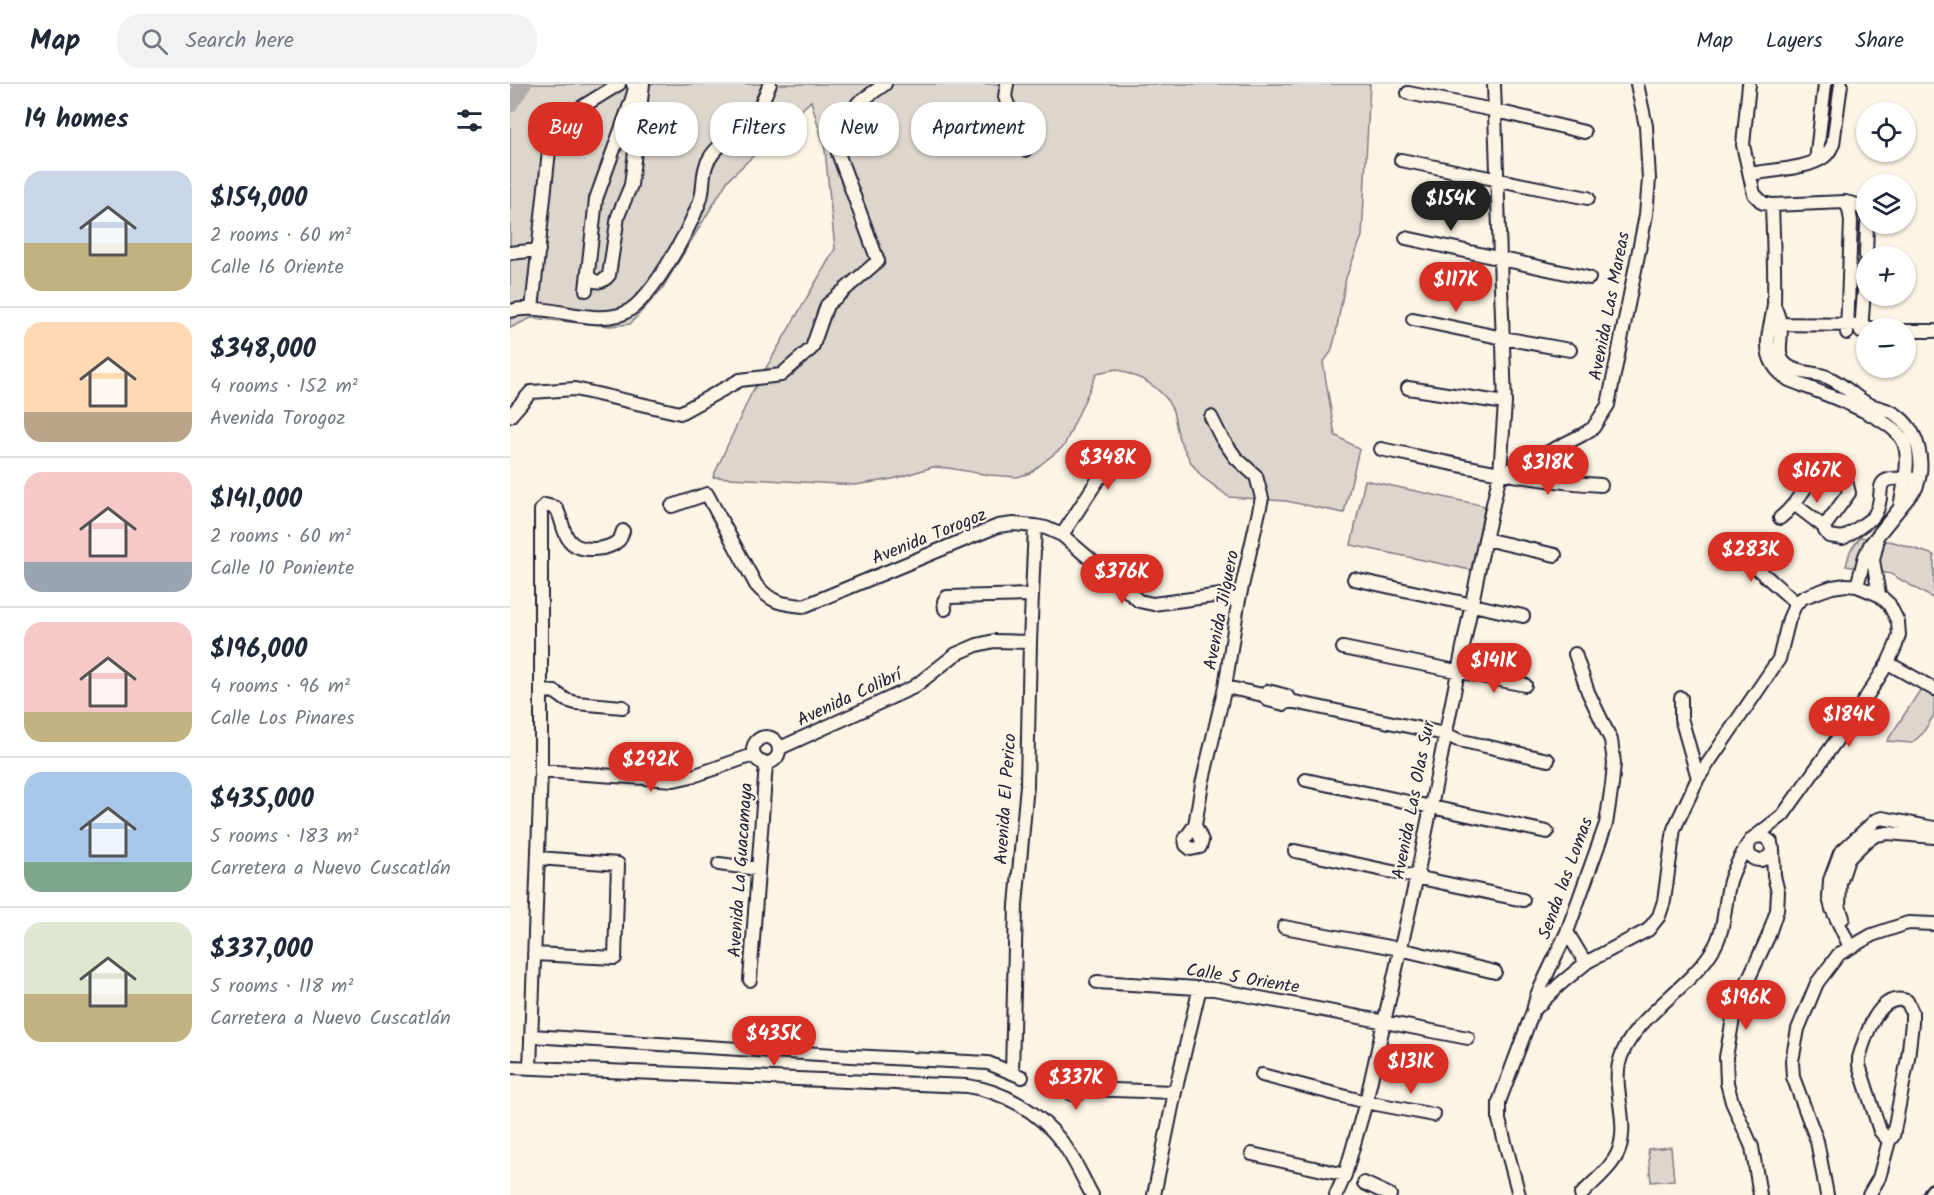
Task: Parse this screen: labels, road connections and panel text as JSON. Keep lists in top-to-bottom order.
{
  "streets": {
    "street": [
      "Avenida Las Mareas",
      "Avenida Torogoz",
      "Avenida Jilguero",
      "Avenida Colibrí",
      "Avenida El Perico",
      "Avenida Las Olas Sur",
      "Avenida La Guacamaya",
      "Senda las Lomas",
      "Calle 5 Oriente"
    ]
  },
  "crossings": [
    ["Avenida Las Mareas", "Avenida Las Olas Sur"],
    ["Avenida Torogoz", "Avenida Jilguero"],
    ["Avenida Torogoz", "Avenida El Perico"],
    ["Avenida Colibrí", "Avenida El Perico"],
    ["Avenida Colibrí", "Avenida La Guacamaya"],
    ["Avenida Las Olas Sur", "Calle 5 Oriente"]
  ],
  "page": {
    "header": "Map",
    "search": "Search here",
    "nav": ["Map", "Layers", "Share"],
    "heading": "14 homes",
    "map_buttons": ["+", "−"],
    "chip": [
      "Buy",
      "Rent",
      "Filters",
      "New",
      "Apartment"
    ],
    "list": [
      {
        "name": "$154,000",
        "note": "2 rooms · 60 m² · Calle 16 Oriente"
      },
      {
        "name": "$348,000",
        "note": "4 rooms · 152 m² · Avenida Torogoz"
      },
      {
        "name": "$141,000",
        "note": "2 rooms · 60 m² · Calle 10 Poniente"
      },
      {
        "name": "$196,000",
        "note": "4 rooms · 96 m² · Calle Los Pinares"
      },
      {
        "name": "$435,000",
        "note": "5 rooms · 183 m² · Carretera a Nuevo Cuscatlán"
      },
      {
        "name": "$337,000",
        "note": "5 rooms · 118 m² · Carretera a Nuevo Cuscatlán"
      }
    ],
    "price": [
      "$154K",
      "$117K",
      "$348K",
      "$318K",
      "$167K",
      "$283K",
      "$376K",
      "$141K",
      "$184K",
      "$292K",
      "$196K",
      "$435K",
      "$131K",
      "$337K"
    ]
  }
}
